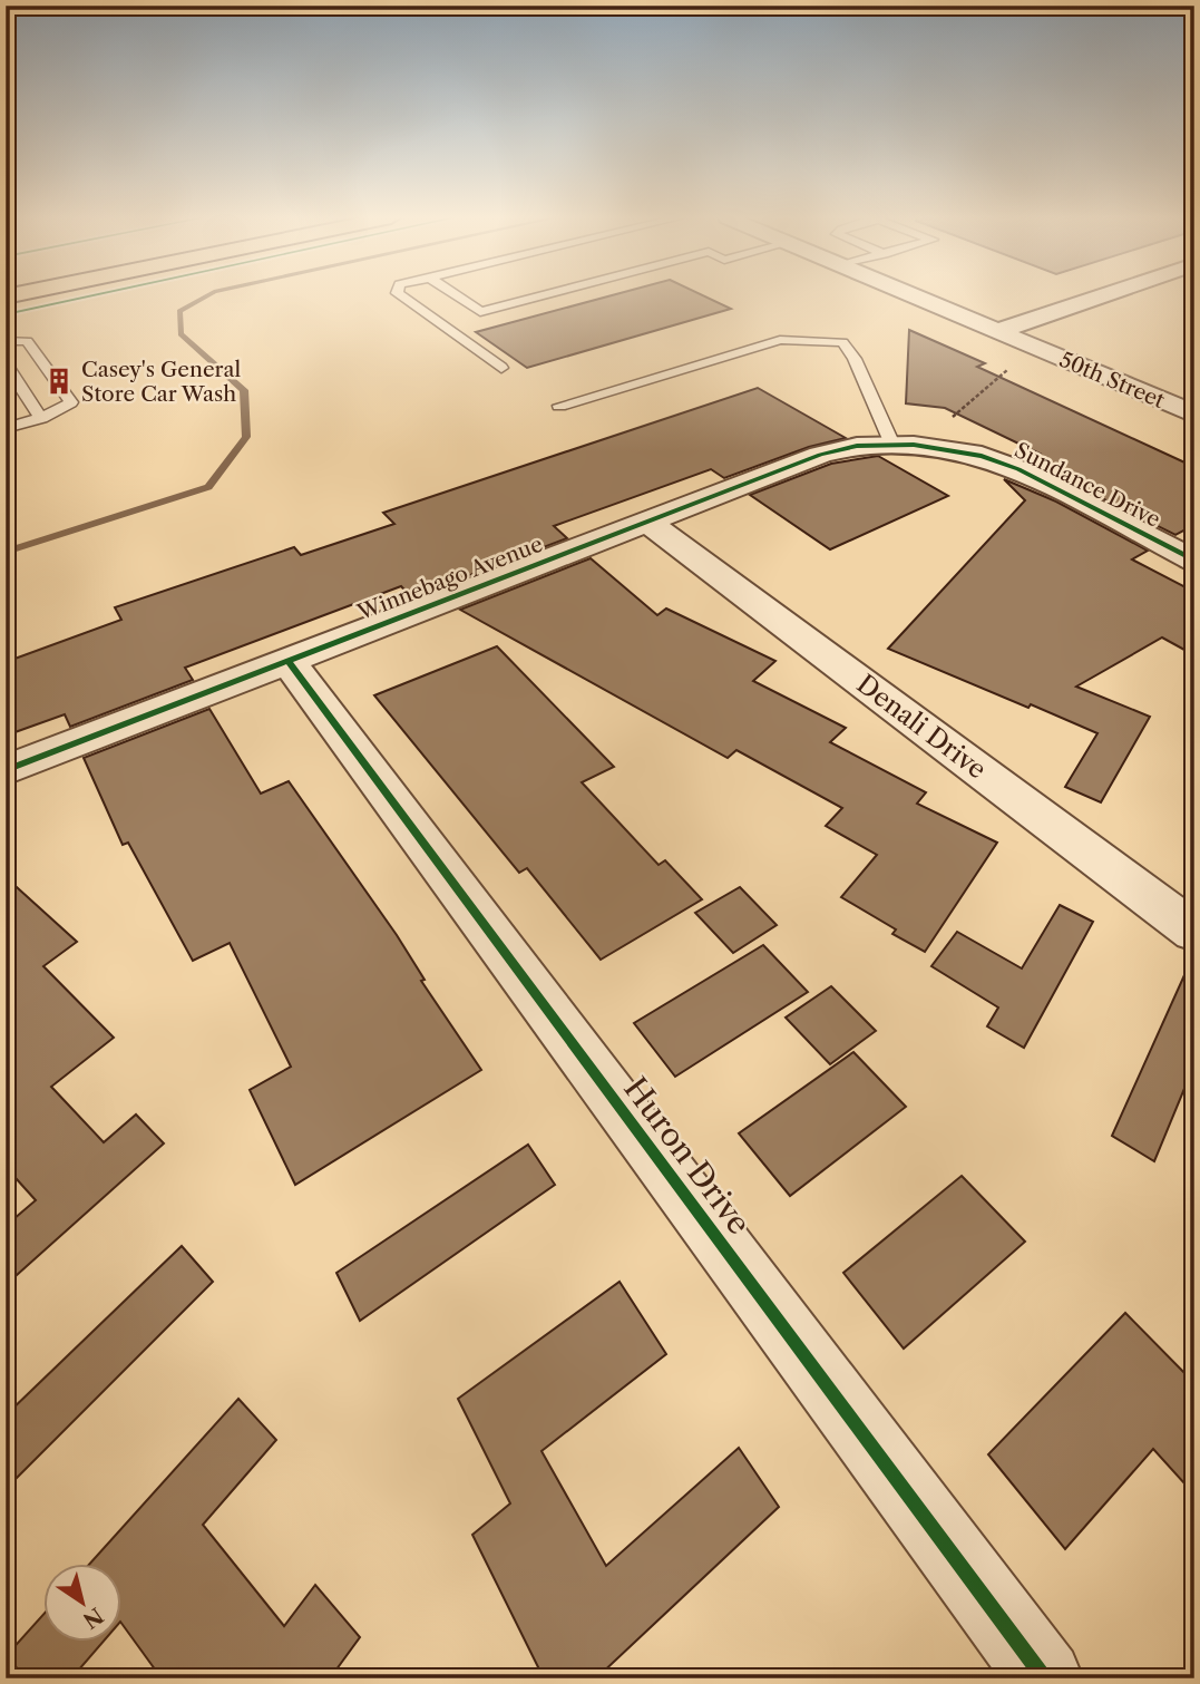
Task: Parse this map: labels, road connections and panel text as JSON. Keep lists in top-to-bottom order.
{
  "streets": {
    "street": [
      "50th Street",
      "Sundance Drive",
      "Winnebago Avenue",
      "Denali Drive",
      "Huron Drive"
    ]
  },
  "crossings": [
    ["Sundance Drive", "Winnebago Avenue"],
    ["Winnebago Avenue", "Denali Drive"],
    ["Winnebago Avenue", "Huron Drive"]
  ],
  "places": {
    "building": ["Casey's General Store Car Wash"]
  },
  "north": "bottom right"
}
